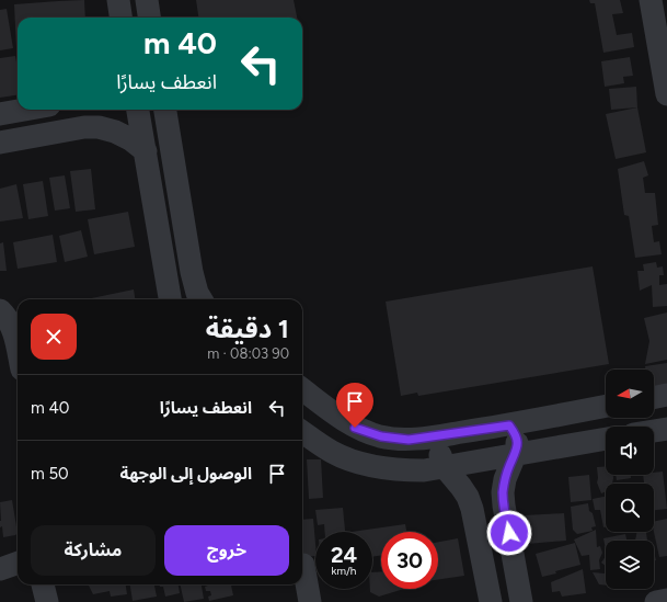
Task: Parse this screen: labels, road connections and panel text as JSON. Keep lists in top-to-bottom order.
{
  "north": "left",
  "page": {
    "turn": ["40 m", "انعطف يسارًا"],
    "heading": ["1 دقيقة", "90 m · 08:03"],
    "list": [
      {
        "name": "انعطف يسارًا",
        "value": "40 m"
      },
      {
        "name": "الوصول إلى الوجهة",
        "value": "50 m"
      }
    ],
    "buttons": ["خروج", "مشاركة"],
    "speed": "24 km/h",
    "limit": "30"
  }
}
